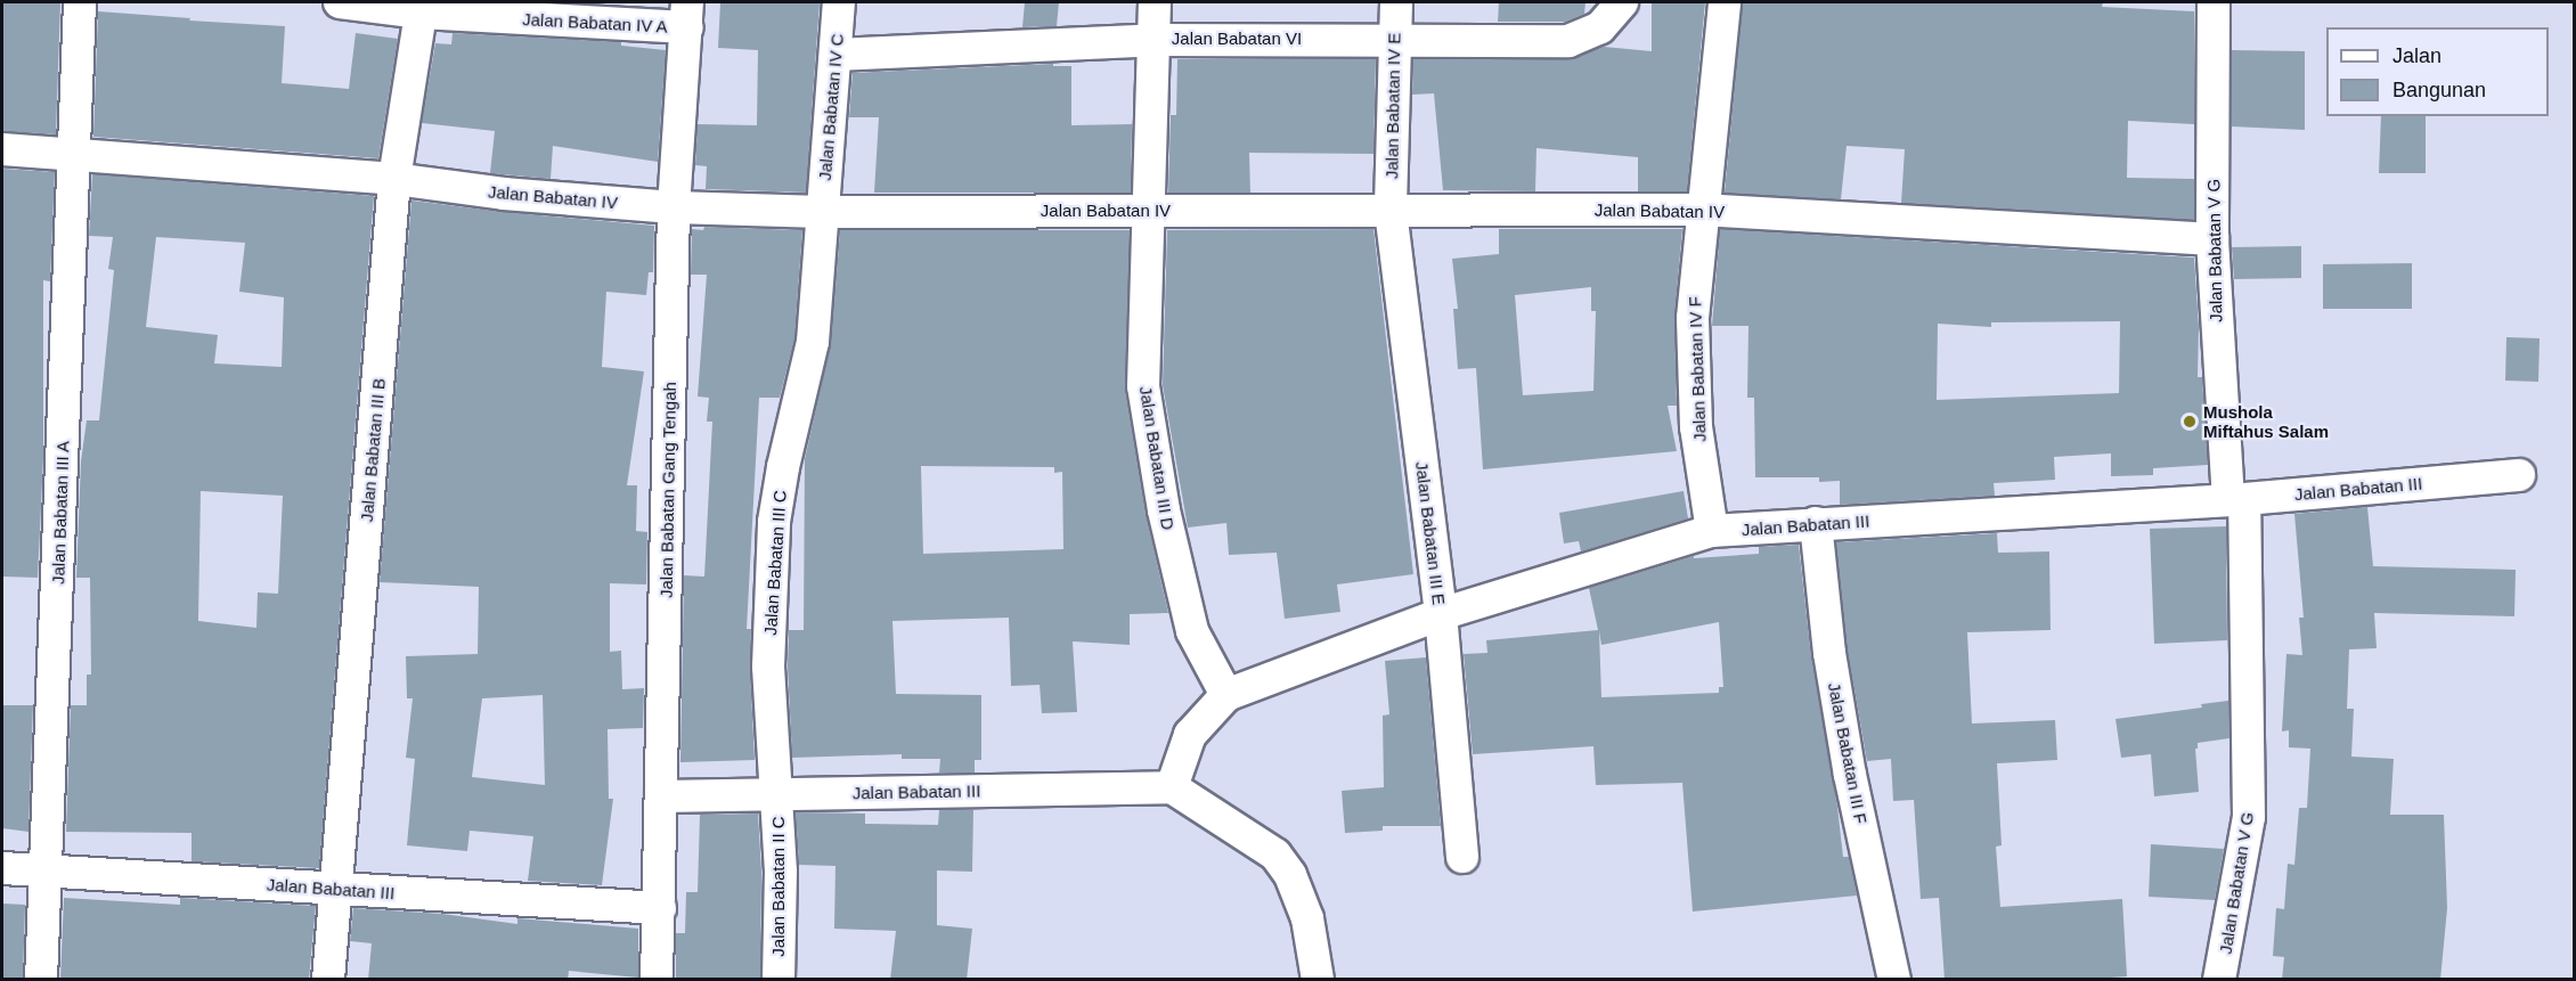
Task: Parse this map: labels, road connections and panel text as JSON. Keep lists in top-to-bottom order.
{
  "streets": {
    "street": [
      "Jalan Babatan IV A",
      "Jalan Babatan VI",
      "Jalan Babatan IV E",
      "Jalan Babatan IV C",
      "Jalan Babatan IV",
      "Jalan Babatan V G",
      "Jalan Babatan IV F",
      "Jalan Babatan III B",
      "Jalan Babatan III D",
      "Jalan Babatan III",
      "Jalan Babatan Gang Tengah",
      "Jalan Babatan III A",
      "Jalan Babatan III E",
      "Jalan Babatan III C",
      "Jalan Babatan III F",
      "Jalan Babatan II C"
    ]
  },
  "crossings": [
    ["Jalan Babatan IV A", "Jalan Babatan III B"],
    ["Jalan Babatan IV A", "Jalan Babatan Gang Tengah"],
    ["Jalan Babatan VI", "Jalan Babatan IV E"],
    ["Jalan Babatan VI", "Jalan Babatan IV C"],
    ["Jalan Babatan VI", "Jalan Babatan III D"],
    ["Jalan Babatan IV E", "Jalan Babatan IV"],
    ["Jalan Babatan IV E", "Jalan Babatan III E"],
    ["Jalan Babatan IV C", "Jalan Babatan IV"],
    ["Jalan Babatan IV C", "Jalan Babatan III C"],
    ["Jalan Babatan IV", "Jalan Babatan V G"],
    ["Jalan Babatan IV", "Jalan Babatan IV F"],
    ["Jalan Babatan IV", "Jalan Babatan III B"],
    ["Jalan Babatan IV", "Jalan Babatan III D"],
    ["Jalan Babatan IV", "Jalan Babatan Gang Tengah"],
    ["Jalan Babatan IV", "Jalan Babatan III A"],
    ["Jalan Babatan IV", "Jalan Babatan III E"],
    ["Jalan Babatan IV", "Jalan Babatan III C"],
    ["Jalan Babatan V G", "Jalan Babatan III"],
    ["Jalan Babatan IV F", "Jalan Babatan III"],
    ["Jalan Babatan III B", "Jalan Babatan III"],
    ["Jalan Babatan III D", "Jalan Babatan III"],
    ["Jalan Babatan III", "Jalan Babatan Gang Tengah"],
    ["Jalan Babatan III", "Jalan Babatan III A"],
    ["Jalan Babatan III", "Jalan Babatan III E"],
    ["Jalan Babatan III", "Jalan Babatan III C"],
    ["Jalan Babatan III", "Jalan Babatan III F"],
    ["Jalan Babatan III", "Jalan Babatan II C"],
    ["Jalan Babatan III C", "Jalan Babatan II C"]
  ],
  "places": ["Mushola Miftahus Salam"],
  "legend": ["Jalan", "Bangunan"]
}
